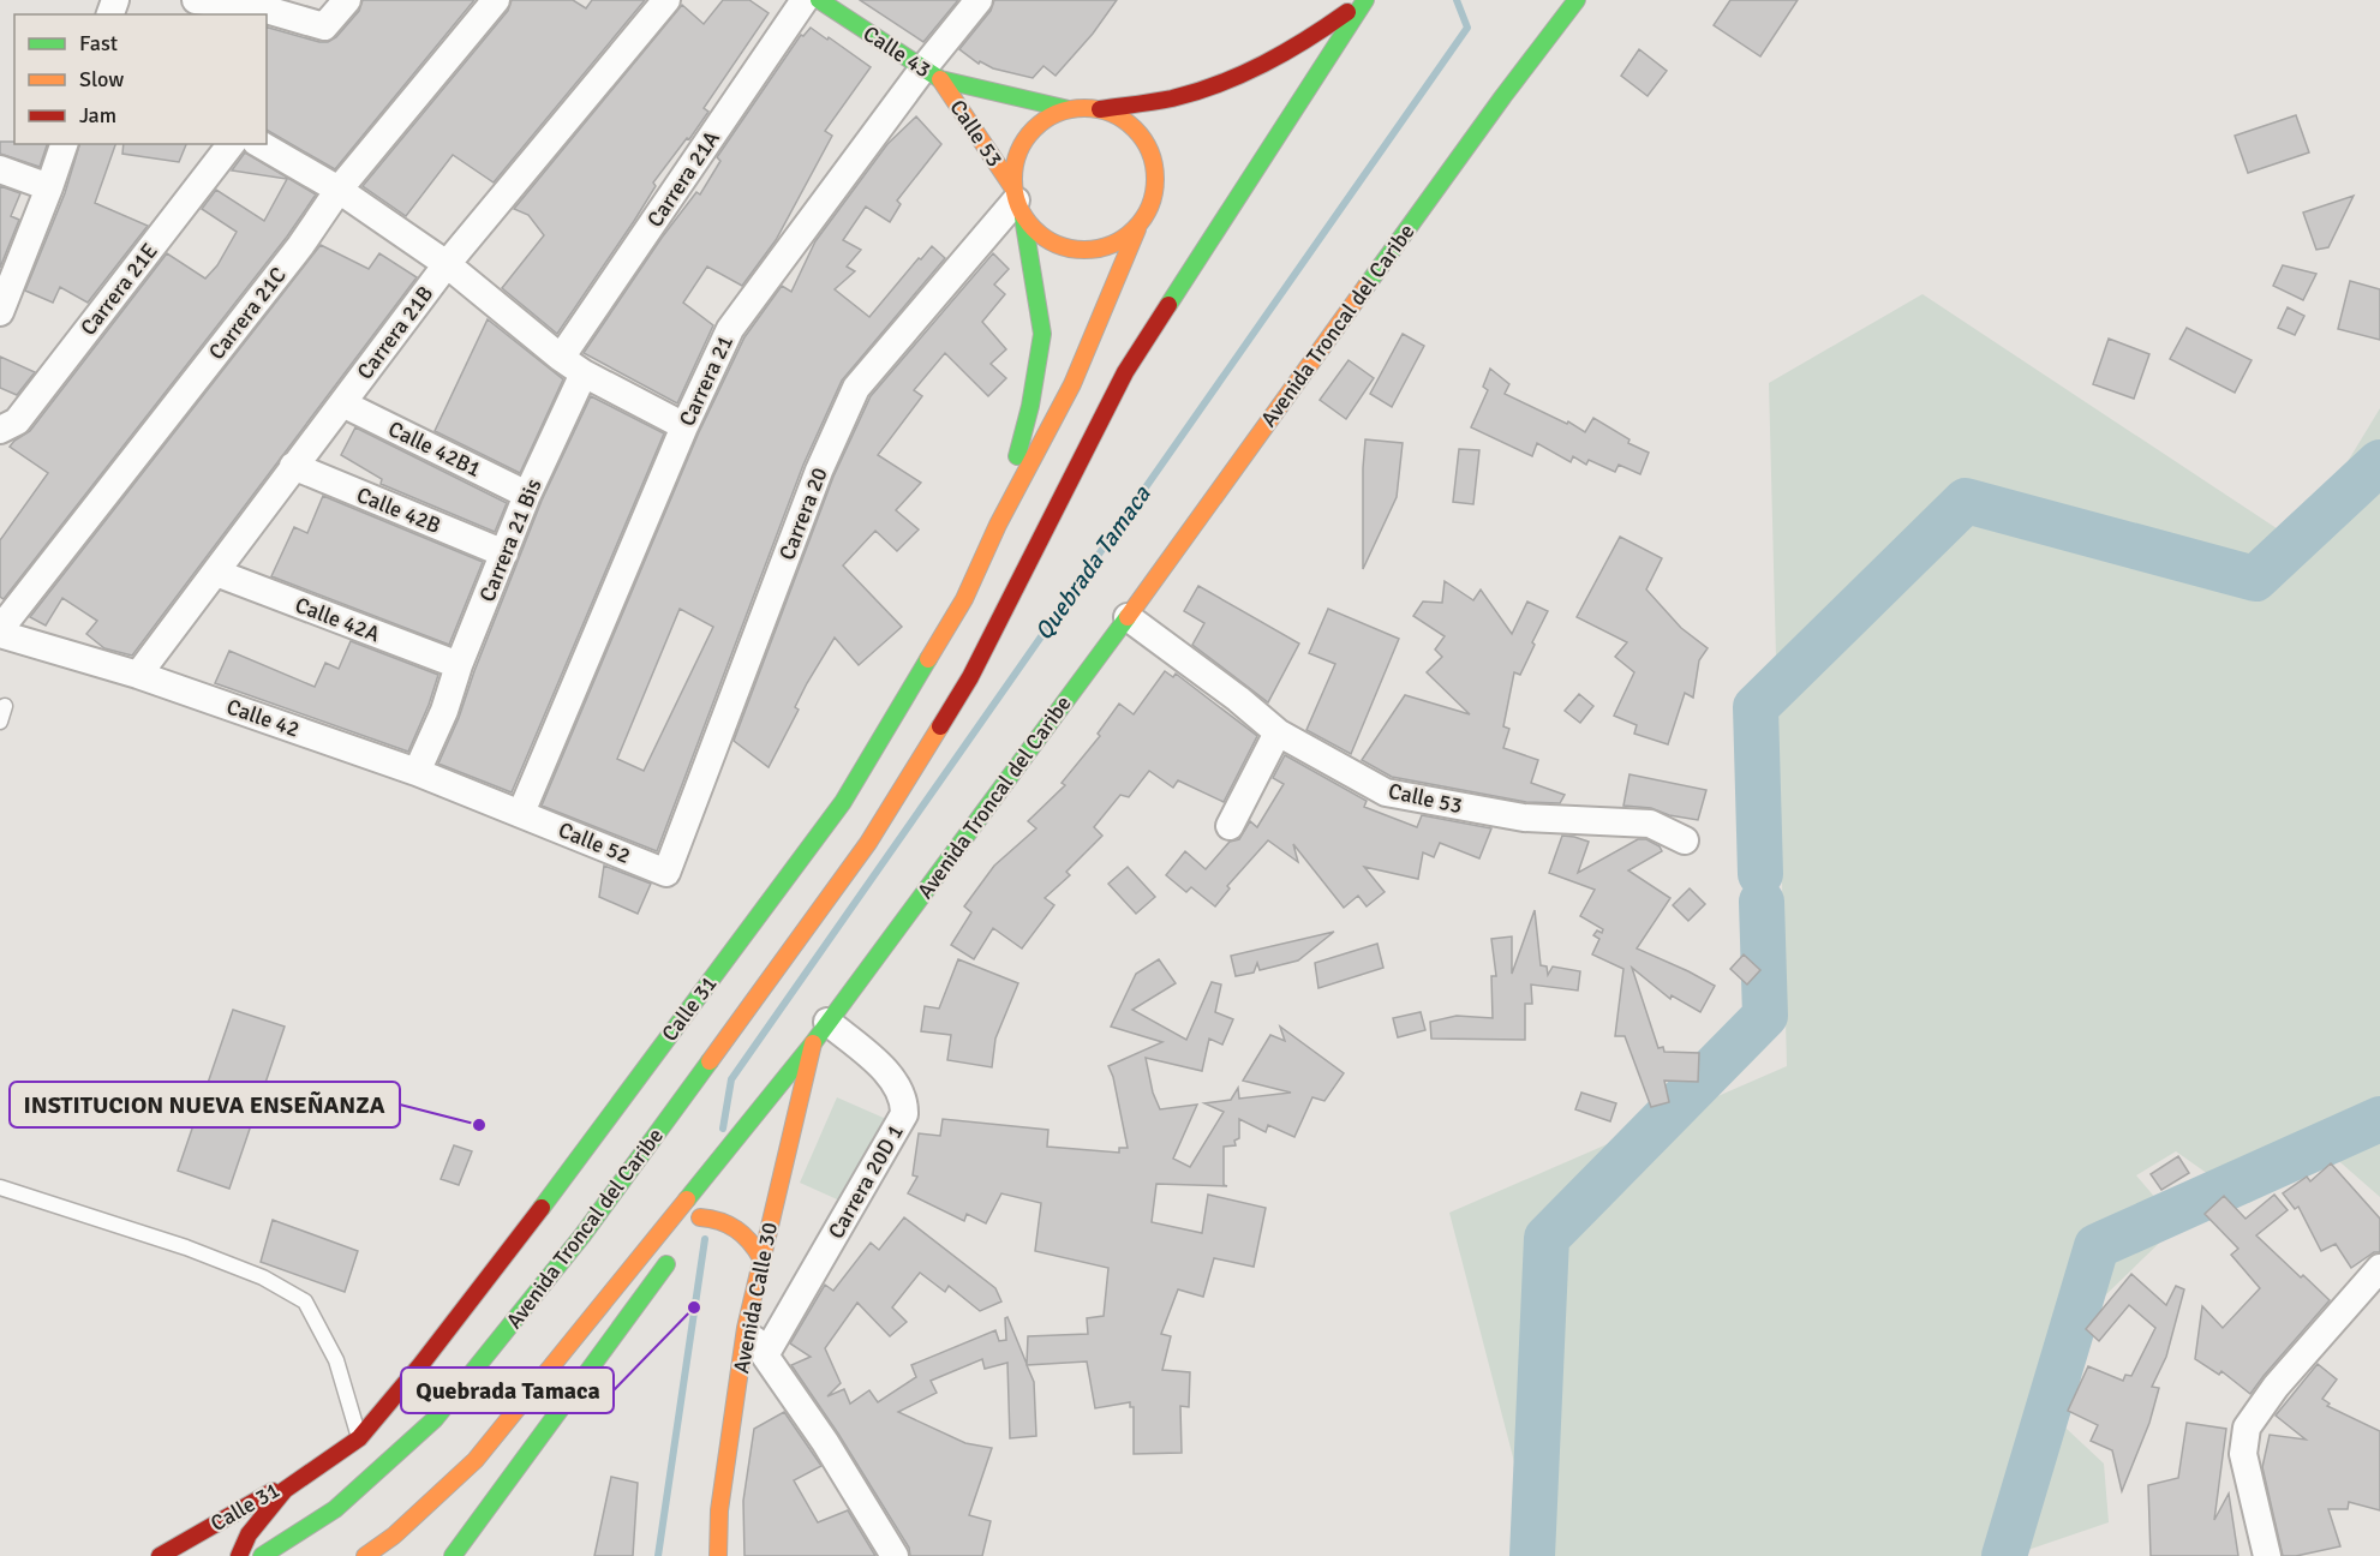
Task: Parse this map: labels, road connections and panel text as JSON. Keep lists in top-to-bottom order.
{
  "streets": {
    "main road": [
      "Calle 43",
      "Calle 53",
      "Avenida Troncal del Caribe",
      "Calle 31",
      "Avenida Calle 30"
    ],
    "street": [
      "Carrera 21A",
      "Carrera 21E",
      "Carrera 21C",
      "Carrera 21B",
      "Carrera 21",
      "Calle 42B1",
      "Calle 42B",
      "Carrera 20",
      "Carrera 21 Bis",
      "Calle 42A",
      "Calle 42",
      "Calle 52",
      "Carrera 20D 1"
    ]
  },
  "crossings": [
    ["Calle 43", "Calle 53"],
    ["Calle 43", "Carrera 21"],
    ["Calle 53", "Avenida Troncal del Caribe"],
    ["Calle 53", "Carrera 21"],
    ["Calle 53", "Carrera 20"],
    ["Carrera 21C", "Calle 42"],
    ["Avenida Troncal del Caribe", "Carrera 20D 1"],
    ["Avenida Troncal del Caribe", "Avenida Calle 30"],
    ["Carrera 21B", "Calle 42B1"],
    ["Carrera 21B", "Calle 42B"],
    ["Carrera 21B", "Calle 42A"],
    ["Carrera 21B", "Calle 42"],
    ["Carrera 21", "Calle 42"],
    ["Carrera 21", "Calle 52"],
    ["Calle 42B1", "Carrera 21 Bis"],
    ["Calle 42B", "Carrera 21 Bis"],
    ["Carrera 20", "Calle 52"],
    ["Carrera 21 Bis", "Calle 42A"],
    ["Carrera 21 Bis", "Calle 42"],
    ["Calle 42", "Calle 52"],
    ["Carrera 20D 1", "Avenida Calle 30"]
  ],
  "water": ["Quebrada Tamaca"],
  "places": ["INSTITUCION NUEVA ENSEÑANZA", "Quebrada Tamaca"],
  "legend": ["Fast", "Slow", "Jam"]
}
